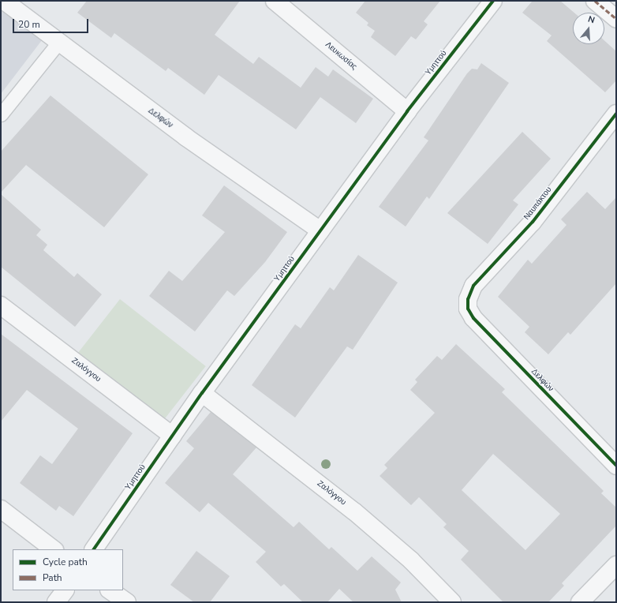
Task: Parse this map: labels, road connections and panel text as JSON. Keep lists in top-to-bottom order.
{
  "streets": {
    "street": [
      "Λευκωσίας",
      "Υμηττού",
      "Δελφών",
      "Ναυπάκτου",
      "Ζαλόγγου"
    ]
  },
  "crossings": [
    ["Λευκωσίας", "Υμηττού"],
    ["Υμηττού", "Δελφών"],
    ["Υμηττού", "Ζαλόγγου"],
    ["Δελφών", "Ναυπάκτου"]
  ],
  "legend": ["Cycle path", "Path"],
  "scale_bar": "20 m",
  "north": "top"
}
